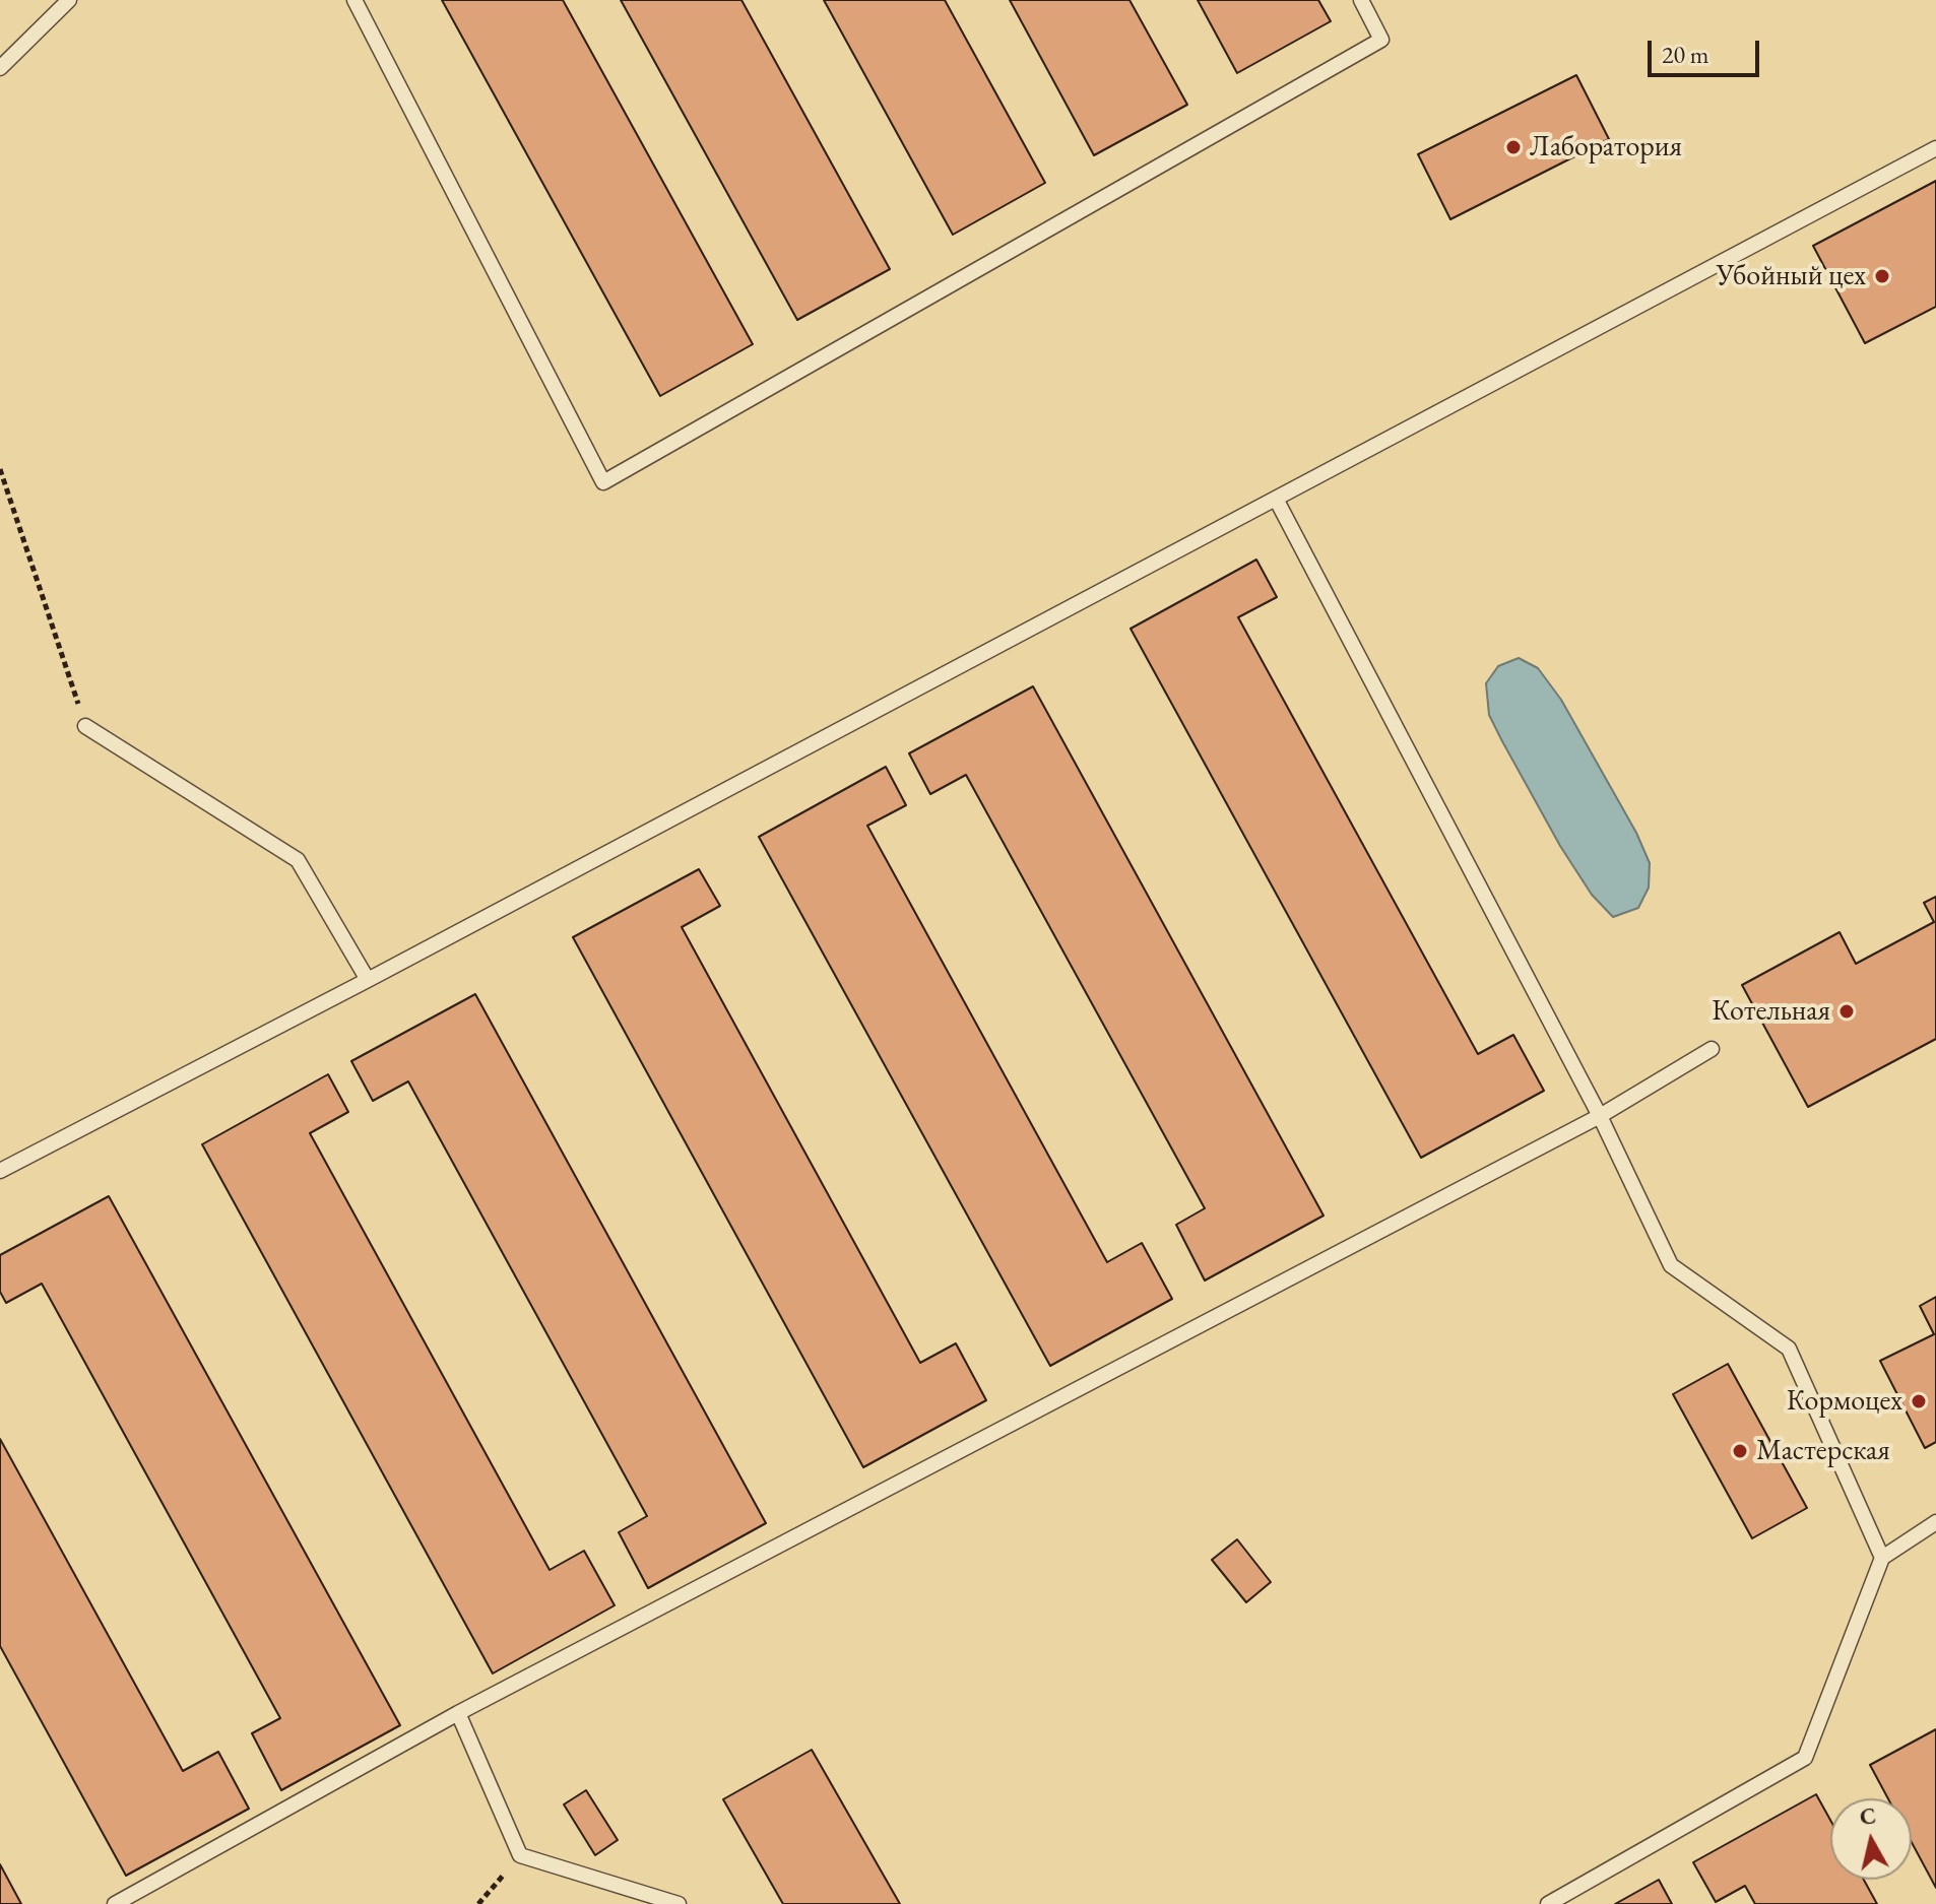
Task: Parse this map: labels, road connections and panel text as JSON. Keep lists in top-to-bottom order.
{
  "places": [
    "Лаборатория",
    "Убойный цех",
    "Котельная",
    "Кормоцех",
    "Мастерская"
  ],
  "scale_bar": "20 m",
  "north": "top"
}
